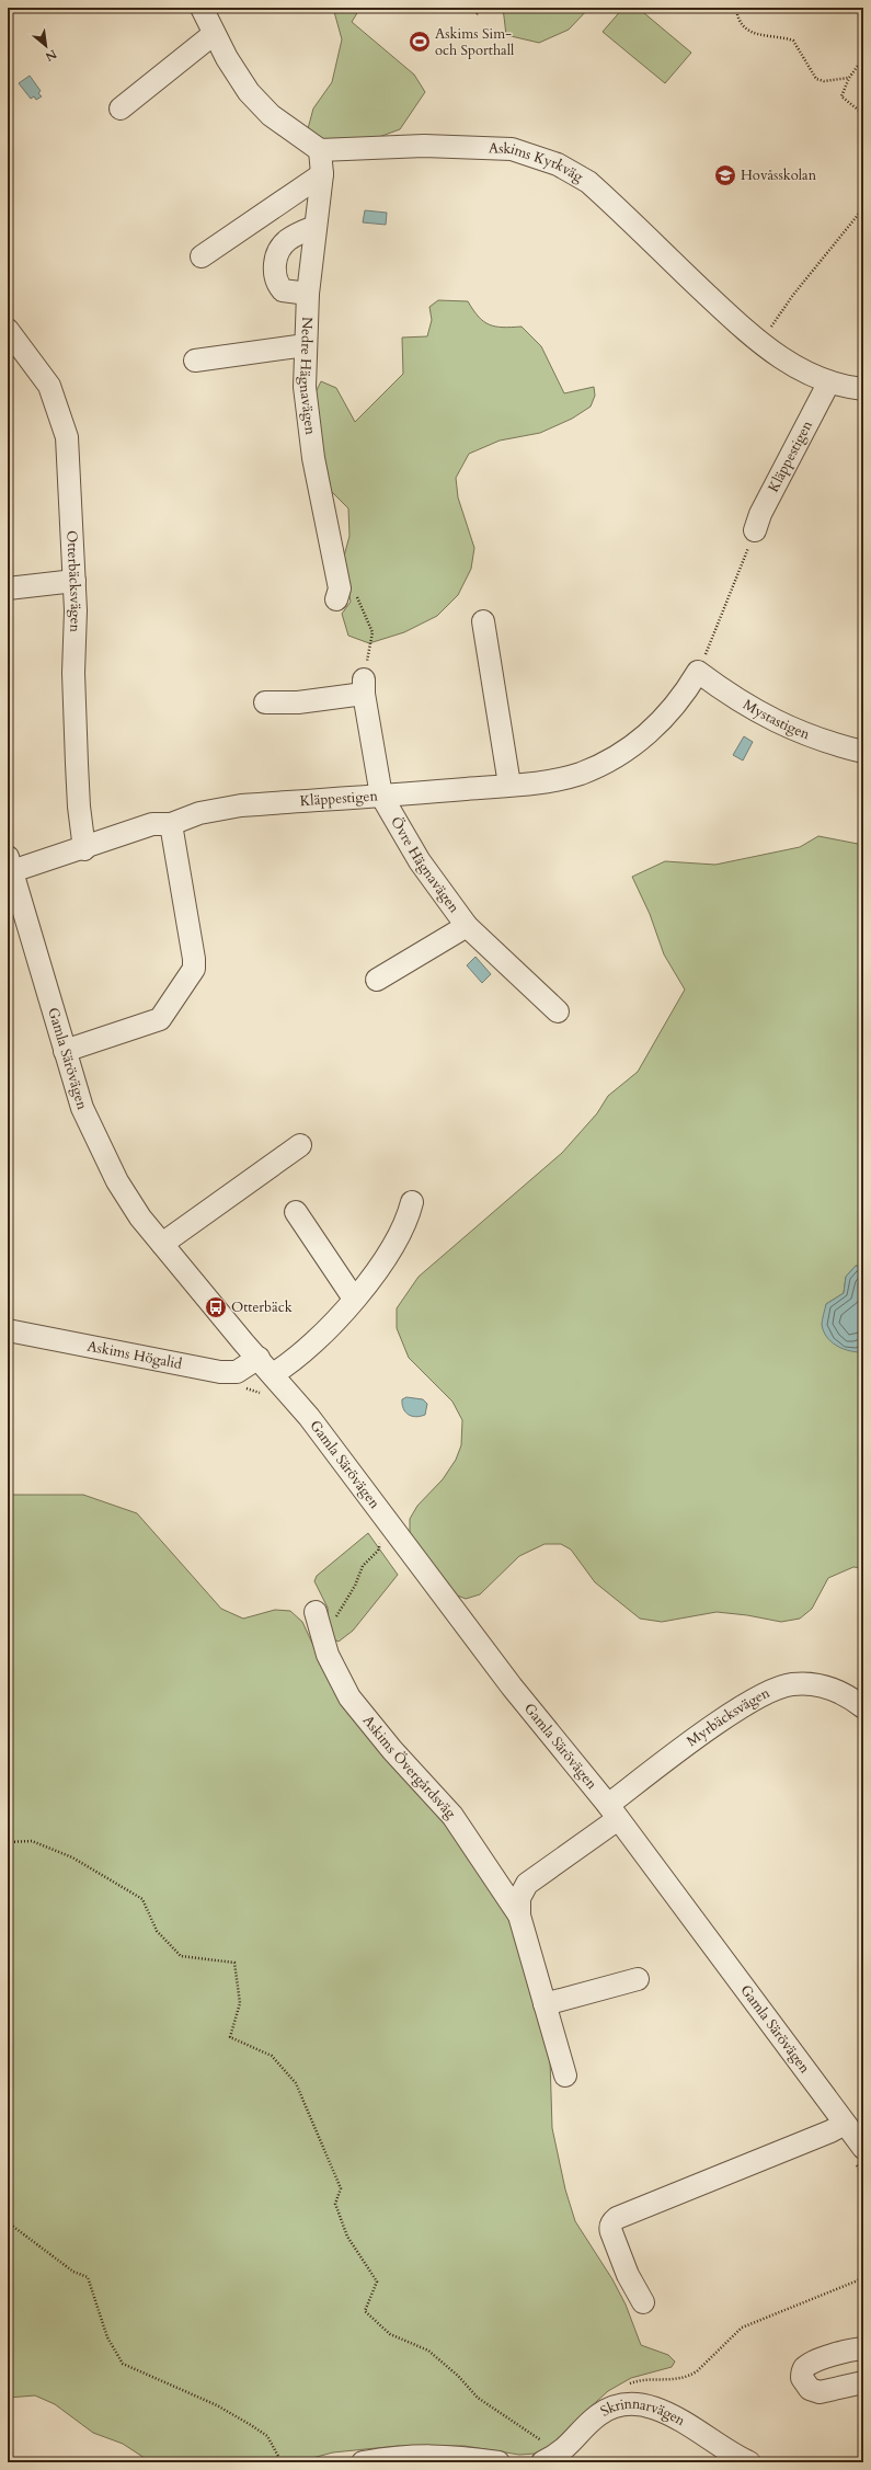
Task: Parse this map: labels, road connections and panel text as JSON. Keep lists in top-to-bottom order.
{
  "streets": {
    "street": [
      "Askims Kyrkväg",
      "Nedre Hägnavägen",
      "Kläppestigen",
      "Otterbäcksvägen",
      "Mystastigen",
      "Övre Hägnavägen",
      "Gamla Särövägen",
      "Askims Högalid",
      "Myrbäcksvägen",
      "Askims Övergårdsväg",
      "Skrinnarvägen"
    ]
  },
  "crossings": [
    ["Askims Kyrkväg", "Nedre Hägnavägen"],
    ["Askims Kyrkväg", "Kläppestigen"],
    ["Kläppestigen", "Otterbäcksvägen"],
    ["Kläppestigen", "Mystastigen"],
    ["Kläppestigen", "Övre Hägnavägen"],
    ["Kläppestigen", "Gamla Särövägen"],
    ["Gamla Särövägen", "Askims Högalid"],
    ["Gamla Särövägen", "Myrbäcksvägen"],
    ["Gamla Särövägen", "Askims Övergårdsväg"],
    ["Myrbäcksvägen", "Askims Övergårdsväg"]
  ],
  "places": {
    "sports": ["Askims Sim- och Sporthall"],
    "school or university": ["Hovåsskolan"],
    "bus stop": ["Otterbäck"]
  },
  "north": "bottom right"
}
